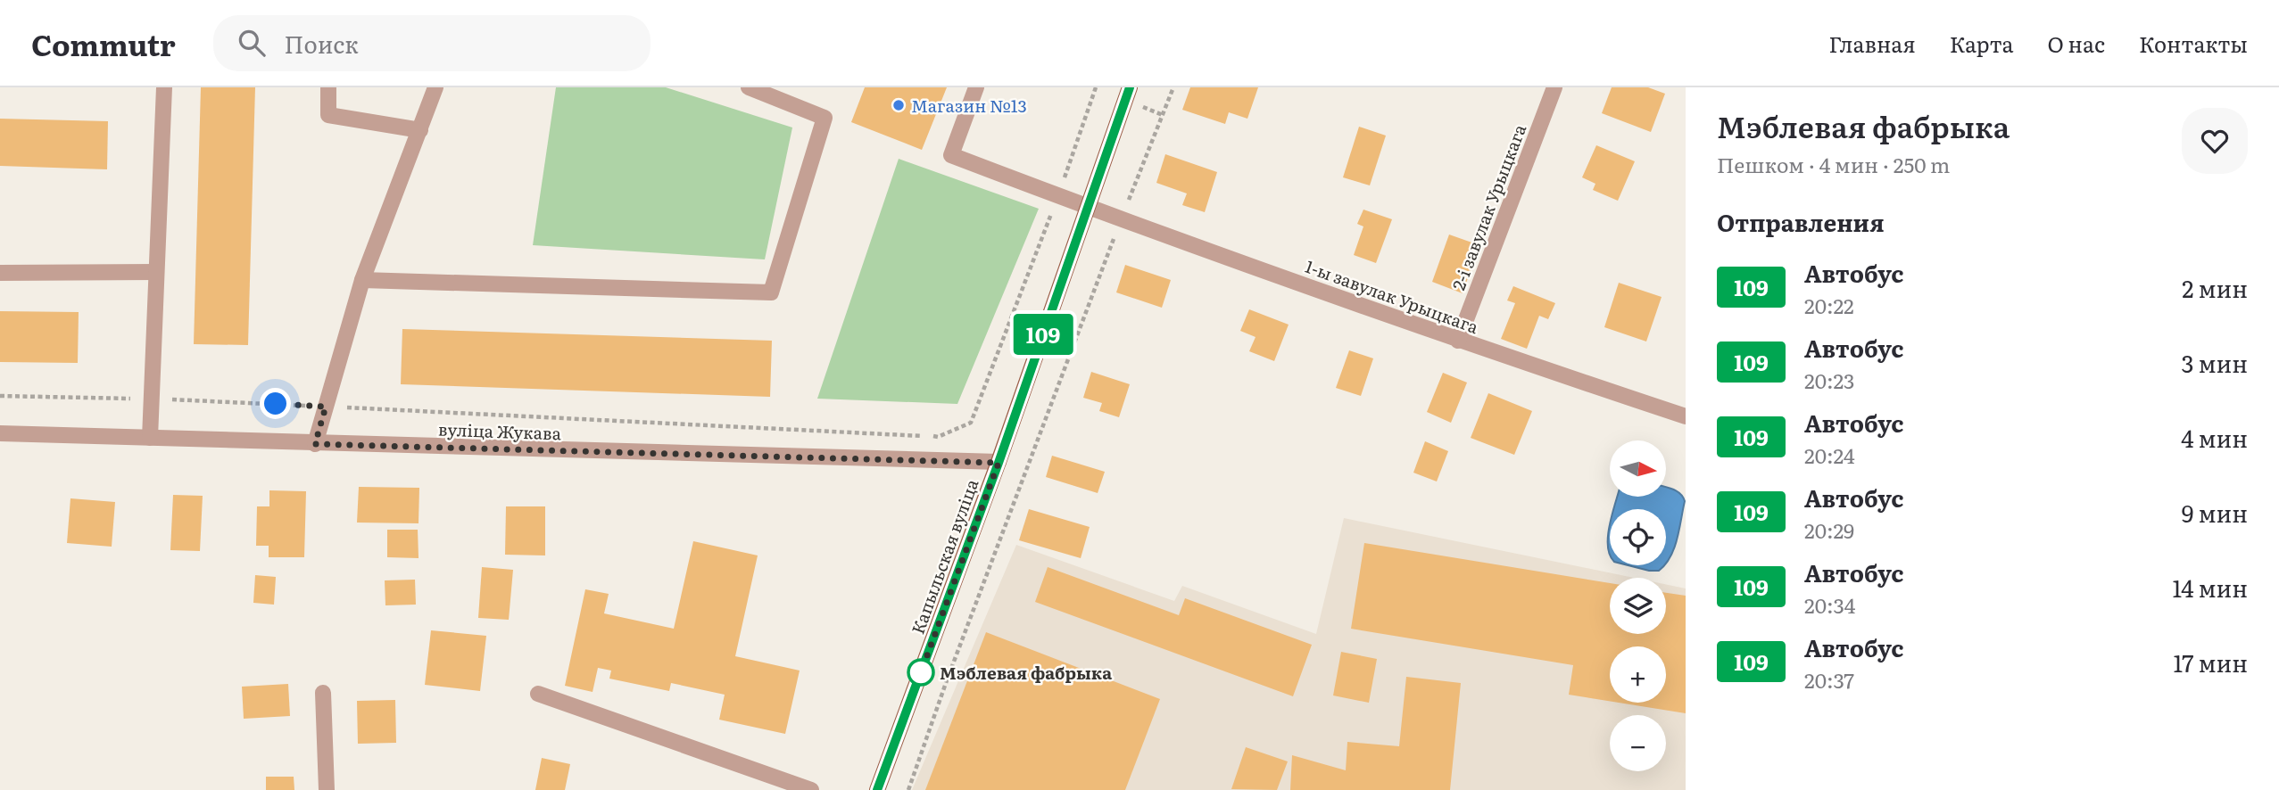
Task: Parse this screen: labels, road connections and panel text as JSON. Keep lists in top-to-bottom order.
{
  "streets": {
    "main road": ["Капыльская вуліца"],
    "street": ["2-і завулак Урыцкага", "1-ы завулак Урыцкага", "вуліца Жукава"]
  },
  "crossings": [
    ["2-і завулак Урыцкага", "1-ы завулак Урыцкага"],
    ["1-ы завулак Урыцкага", "Капыльская вуліца"],
    ["вуліца Жукава", "Капыльская вуліца"]
  ],
  "places": ["Магазин №13", "Мэблевая фабрыка"],
  "lines": ["bus line 109"],
  "north": "right",
  "page": {
    "header": "Commutr",
    "search": "Поиск",
    "nav": [
      "Главная",
      "Карта",
      "О нас",
      "Контакты"
    ],
    "on_map": "109",
    "heading": [
      ["Мэблевая фабрыка", "Пешком · 4 мин · 250 m"],
      "Отправления"
    ],
    "list": [
      {
        "mark": "109",
        "name": "Автобус",
        "note": "20:22",
        "value": "2 мин"
      },
      {
        "mark": "109",
        "name": "Автобус",
        "note": "20:23",
        "value": "3 мин"
      },
      {
        "mark": "109",
        "name": "Автобус",
        "note": "20:24",
        "value": "4 мин"
      },
      {
        "mark": "109",
        "name": "Автобус",
        "note": "20:29",
        "value": "9 мин"
      },
      {
        "mark": "109",
        "name": "Автобус",
        "note": "20:34",
        "value": "14 мин"
      },
      {
        "mark": "109",
        "name": "Автобус",
        "note": "20:37",
        "value": "17 мин"
      }
    ],
    "map_buttons": ["+", "−"]
  }
}
